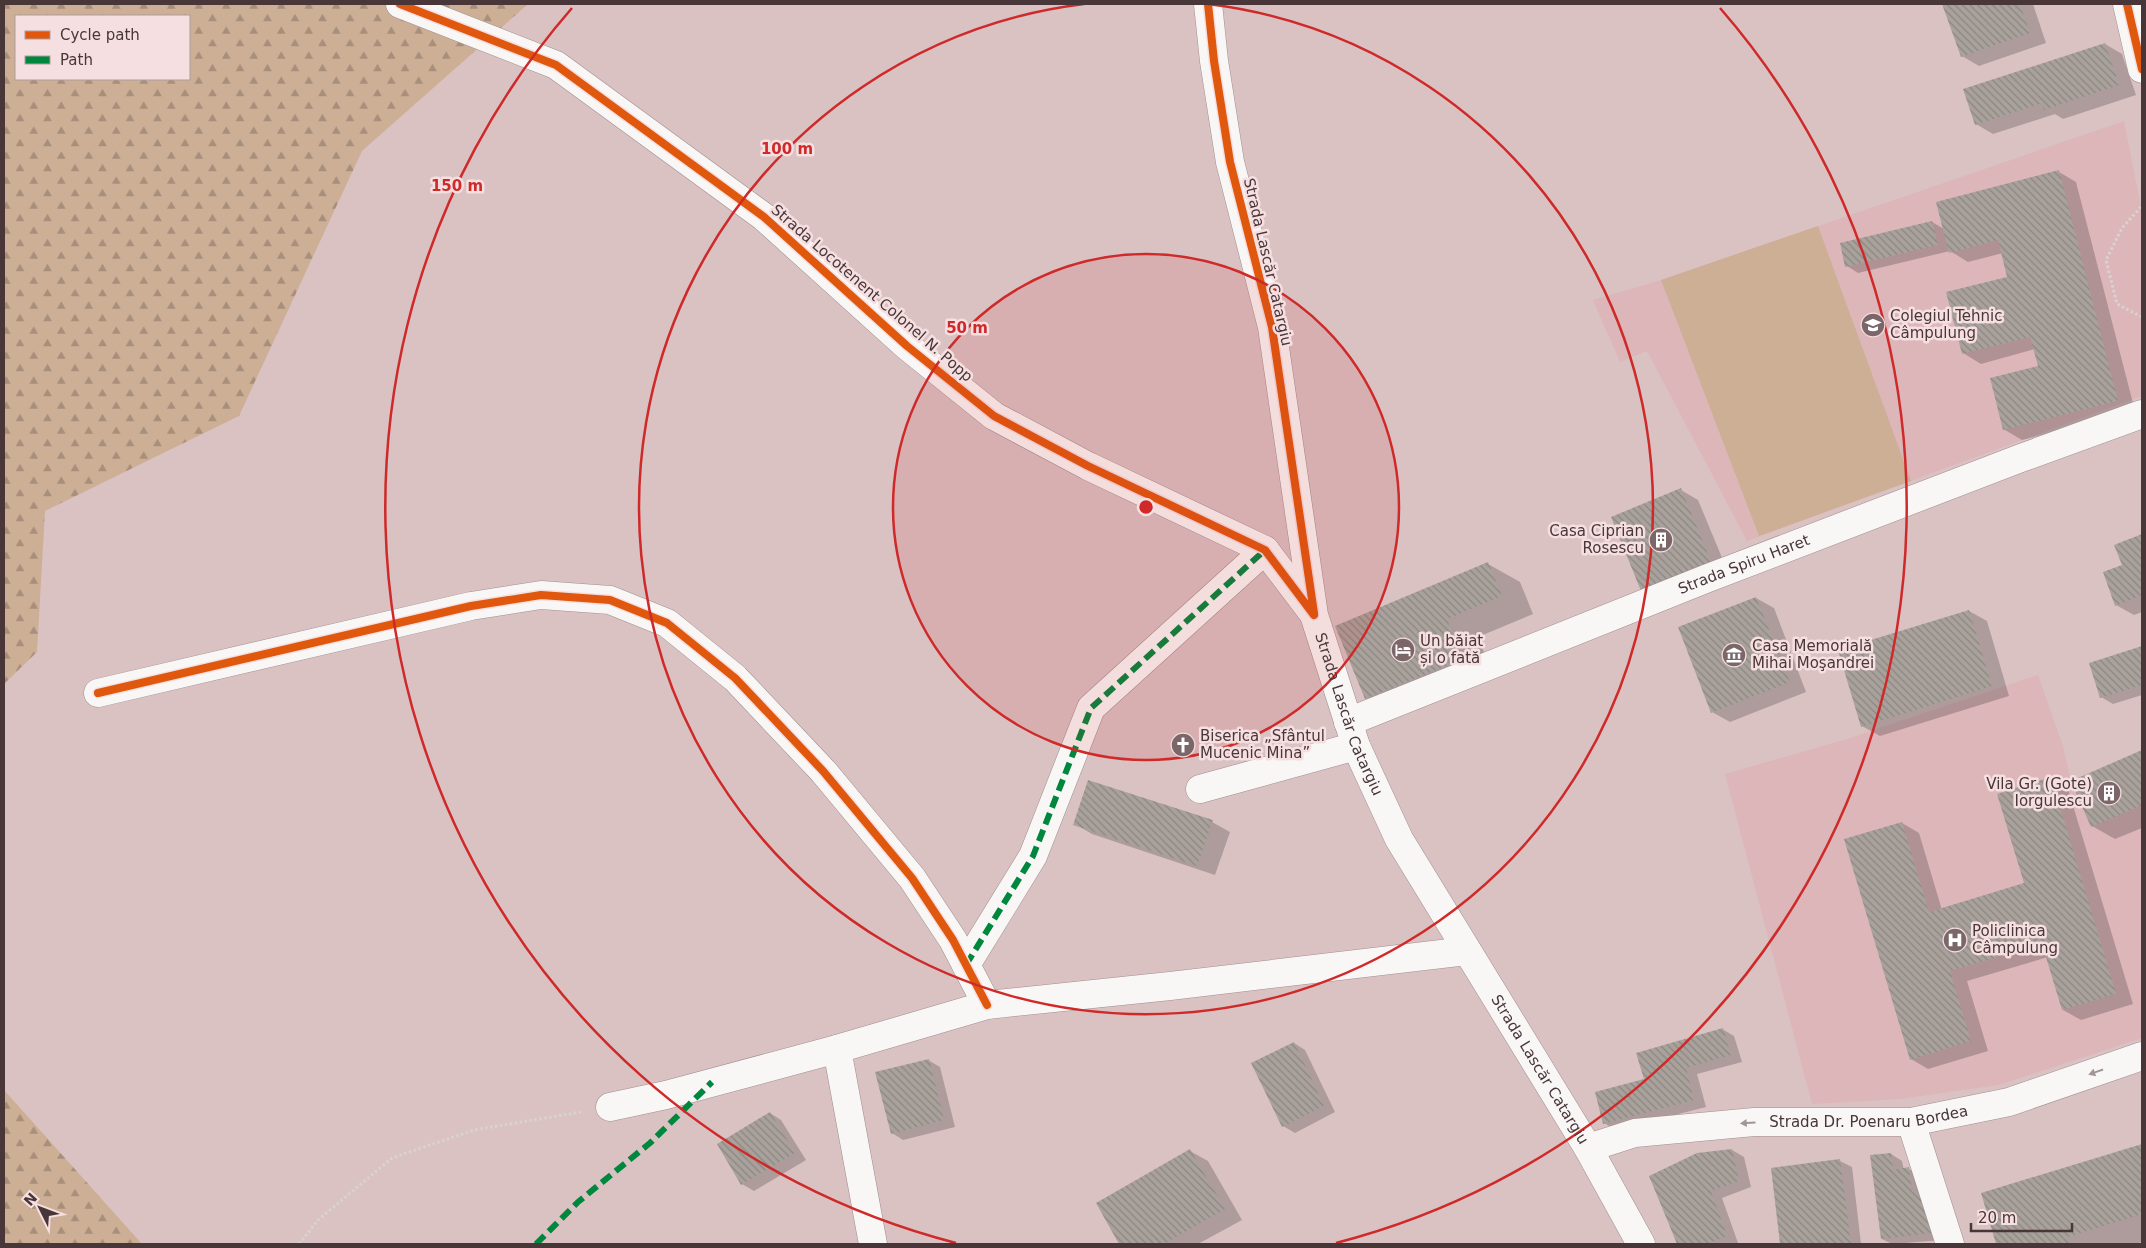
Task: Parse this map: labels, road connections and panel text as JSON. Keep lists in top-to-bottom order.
{
  "streets": {
    "street": [
      "Strada Lascăr Catargiu",
      "Strada Locotenent Colonel N. Popp",
      "Strada Spiru Haret",
      "Strada Dr. Poenaru Bordea"
    ]
  },
  "crossings": [
    ["Strada Lascăr Catargiu", "Strada Locotenent Colonel N. Popp"],
    ["Strada Lascăr Catargiu", "Strada Spiru Haret"],
    ["Strada Lascăr Catargiu", "Strada Dr. Poenaru Bordea"]
  ],
  "one_way": ["Strada Dr. Poenaru Bordea"],
  "places": {
    "school or university": ["Colegiul Tehnic Câmpulung"],
    "building": ["Casa Ciprian Rosescu", "Vila Gr. (Gote) Iorgulescu"],
    "hotel": ["Un băiat și o fată"],
    "museum": ["Casa Memorială Mihai Moşandrei"],
    "church": ["Biserica „Sfântul Mucenic Mina”"],
    "hospital": ["Policlinica Câmpulung"]
  },
  "legend": ["Cycle path", "Path"],
  "scale_bar": "20 m",
  "north": "top left",
  "rings": ["100 m", "150 m", "50 m"]
}
